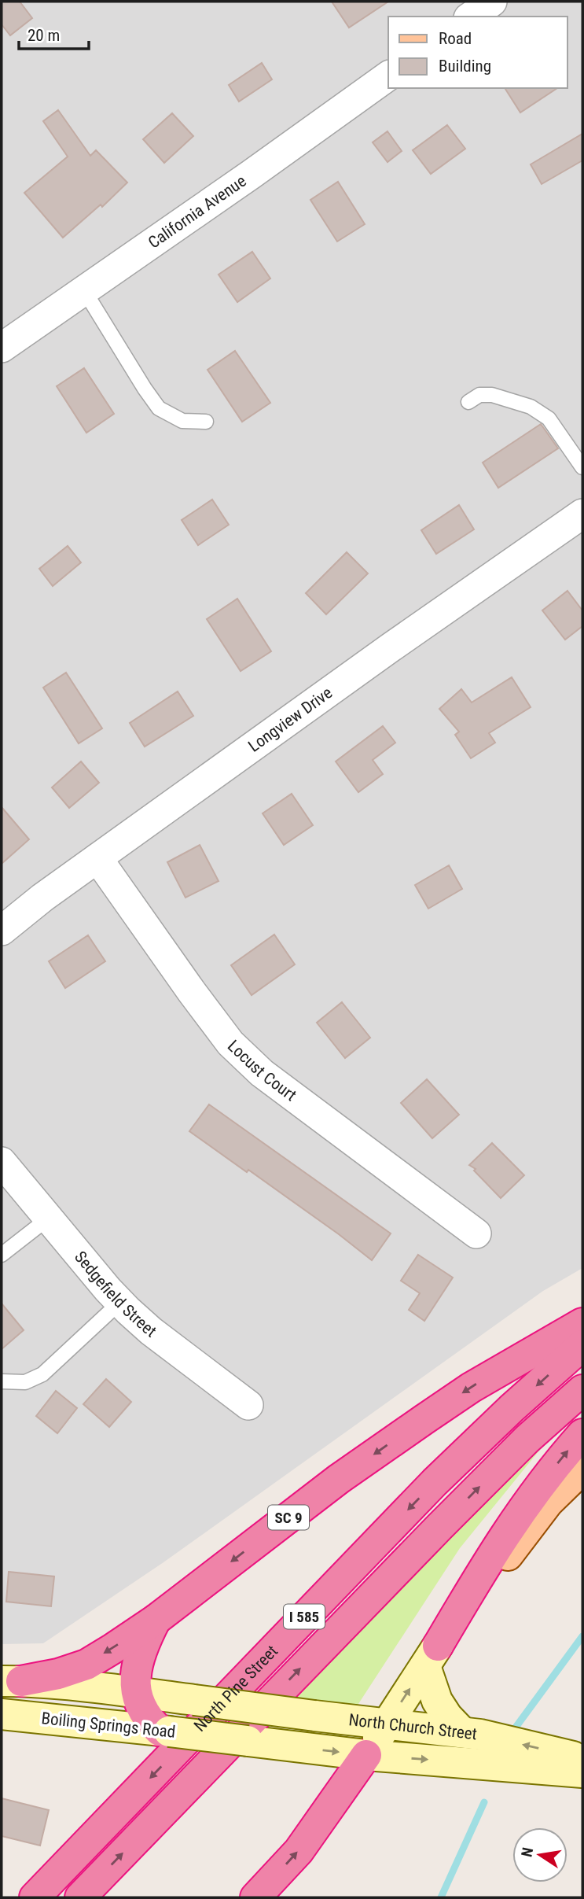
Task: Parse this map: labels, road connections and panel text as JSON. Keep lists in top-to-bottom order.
{
  "streets": {
    "highway": ["SC 9", "I 585", "North Pine Street"],
    "main road": ["Boiling Springs Road", "North Church Street"],
    "street": [
      "California Avenue",
      "Longview Drive",
      "Locust Court",
      "Sedgefield Street"
    ]
  },
  "crossings": [
    ["Longview Drive", "Locust Court"],
    ["SC 9", "Boiling Springs Road"],
    ["Boiling Springs Road", "North Church Street"]
  ],
  "legend": ["Road", "Building"],
  "scale_bar": "20 m",
  "north": "left"
}
